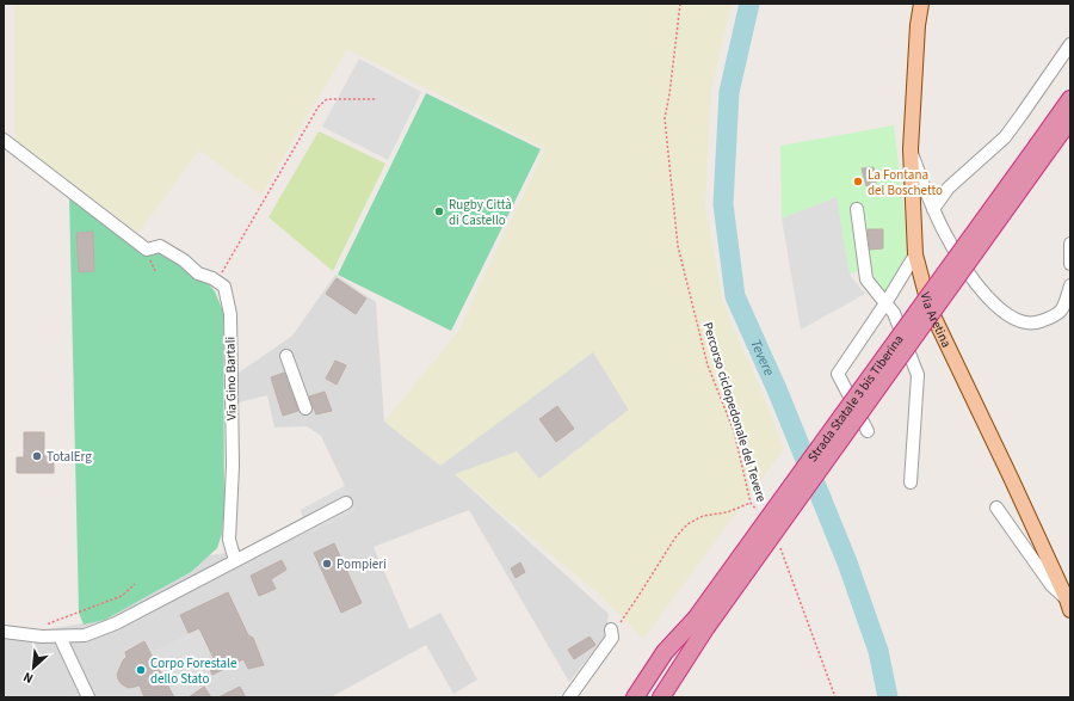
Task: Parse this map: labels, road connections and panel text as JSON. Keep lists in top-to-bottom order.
{
  "streets": {
    "highway": ["Strada Statale 3 bis Tiberina"],
    "main road": ["Via Aretina"],
    "street": ["Via Gino Bartali"],
    "path": ["Percorso ciclopedonale del Tevere"]
  },
  "water": ["Tevere"],
  "places": [
    "La Fontana del Boschetto",
    "Rugby Città di Castello",
    "TotalErg",
    "Pompieri",
    "Corpo Forestale dello Stato"
  ],
  "north": "bottom left"
}
